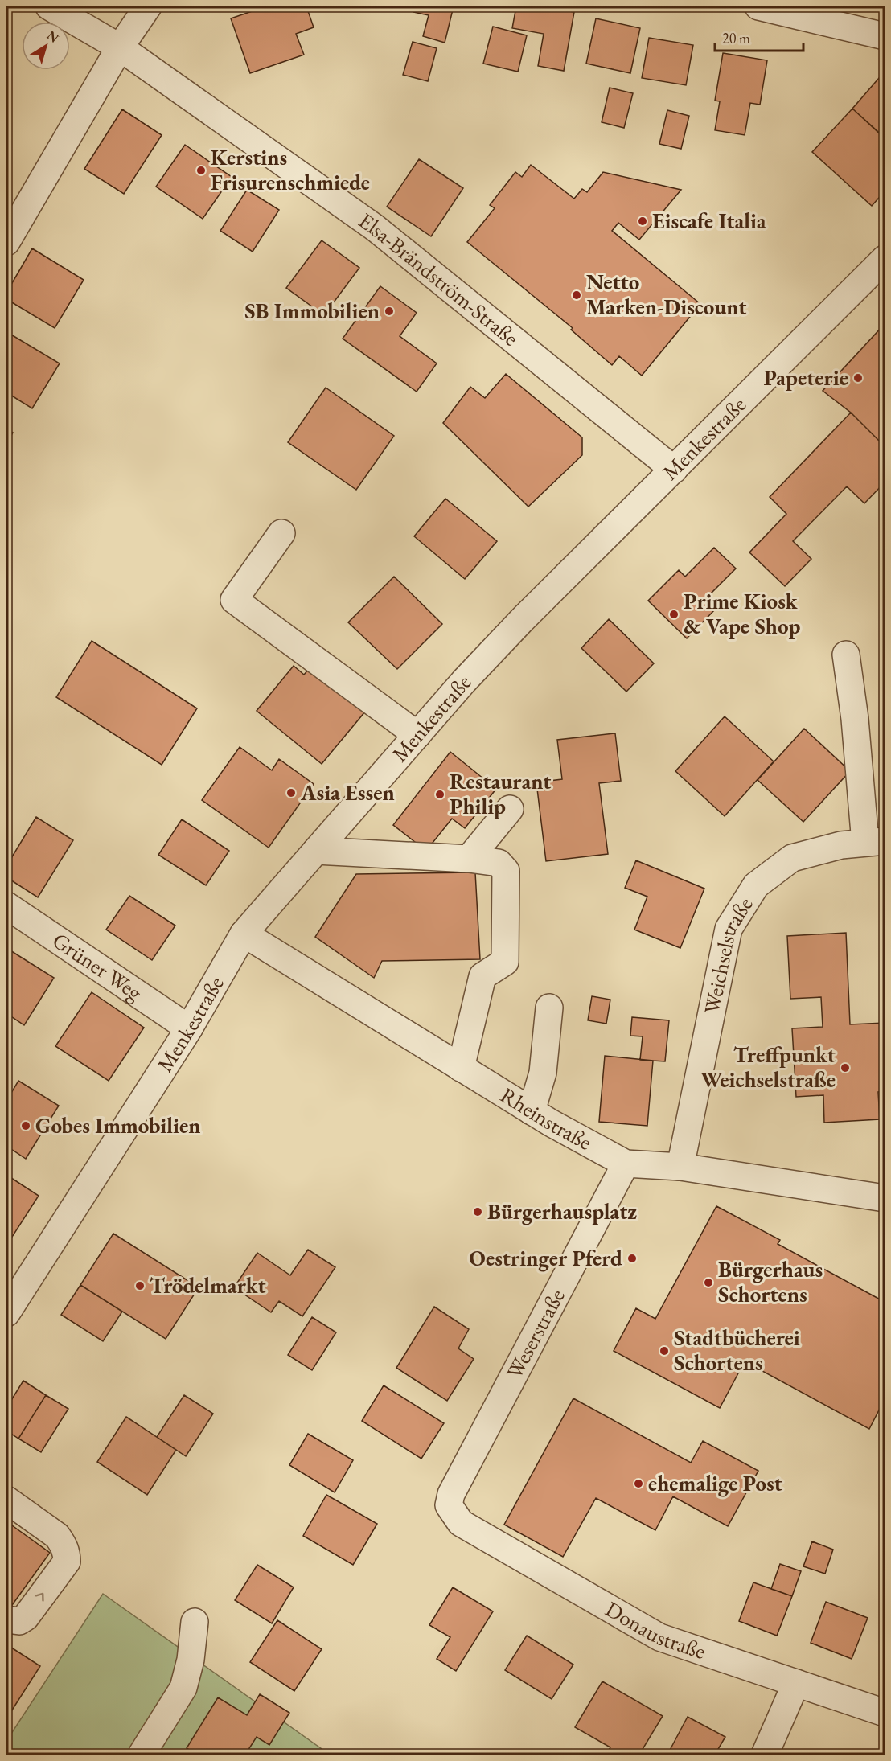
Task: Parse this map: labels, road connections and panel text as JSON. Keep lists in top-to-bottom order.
{
  "streets": {
    "street": [
      "Elsa-Brändström-Straße",
      "Menkestraße",
      "Weichselstraße",
      "Grüner Weg",
      "Rheinstraße",
      "Weserstraße",
      "Donaustraße"
    ]
  },
  "crossings": [
    ["Elsa-Brändström-Straße", "Menkestraße"],
    ["Menkestraße", "Grüner Weg"],
    ["Menkestraße", "Rheinstraße"],
    ["Weichselstraße", "Rheinstraße"],
    ["Rheinstraße", "Weserstraße"],
    ["Weserstraße", "Donaustraße"]
  ],
  "places": [
    "Kerstins Frisurenschmiede",
    "Eiscafe Italia",
    "Netto Marken-Discount",
    "SB Immobilien",
    "Papeterie",
    "Prime Kiosk & Vape Shop",
    "Asia Essen",
    "Restaurant Philip",
    "Treffpunkt Weichselstraße",
    "Gobes Immobilien",
    "Bürgerhausplatz",
    "Oestringer Pferd",
    "Bürgerhaus Schortens",
    "Trödelmarkt",
    "Stadtbücherei Schortens",
    "ehemalige Post"
  ],
  "scale_bar": "20 m",
  "north": "top right"
}
